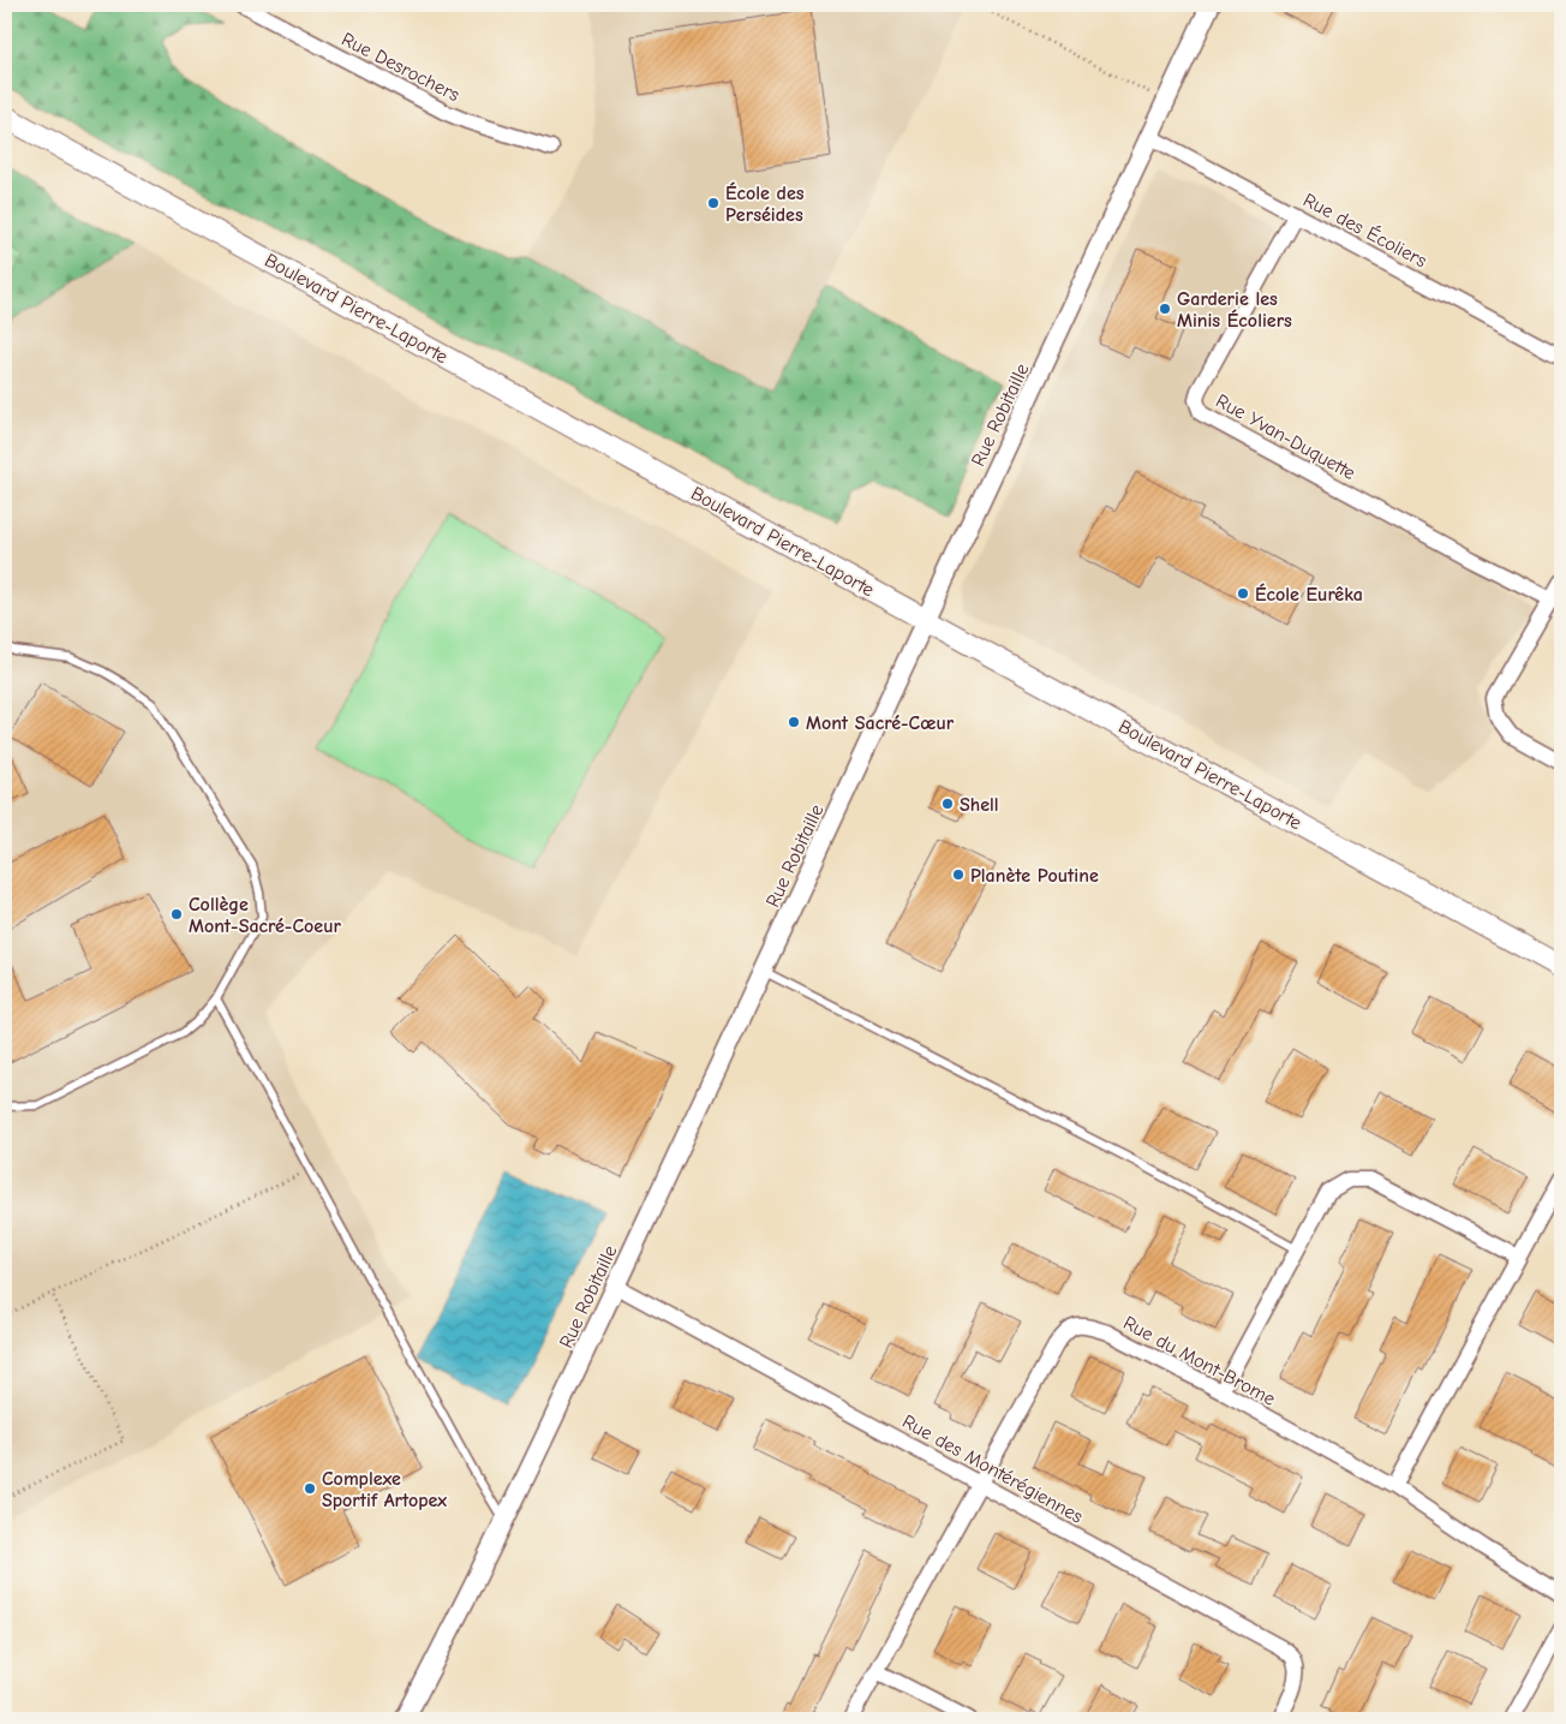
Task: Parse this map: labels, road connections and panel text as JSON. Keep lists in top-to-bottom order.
{
  "streets": {
    "main road": ["Boulevard Pierre-Laporte"],
    "street": [
      "Rue Desrochers",
      "Rue des Écoliers",
      "Rue Robitaille",
      "Rue Yvan-Duquette",
      "Rue du Mont-Brome",
      "Rue des Montérégiennes"
    ]
  },
  "crossings": [
    ["Rue des Écoliers", "Rue Robitaille"],
    ["Rue des Écoliers", "Rue Yvan-Duquette"],
    ["Boulevard Pierre-Laporte", "Rue Robitaille"],
    ["Rue Robitaille", "Rue des Montérégiennes"],
    ["Rue du Mont-Brome", "Rue des Montérégiennes"]
  ],
  "places": [
    "École des Perséides",
    "Garderie les Minis Écoliers",
    "École Eurêka",
    "Mont Sacré-Cœur",
    "Shell",
    "Planète Poutine",
    "Collège Mont-Sacré-Coeur",
    "Complexe Sportif Artopex"
  ]
}
